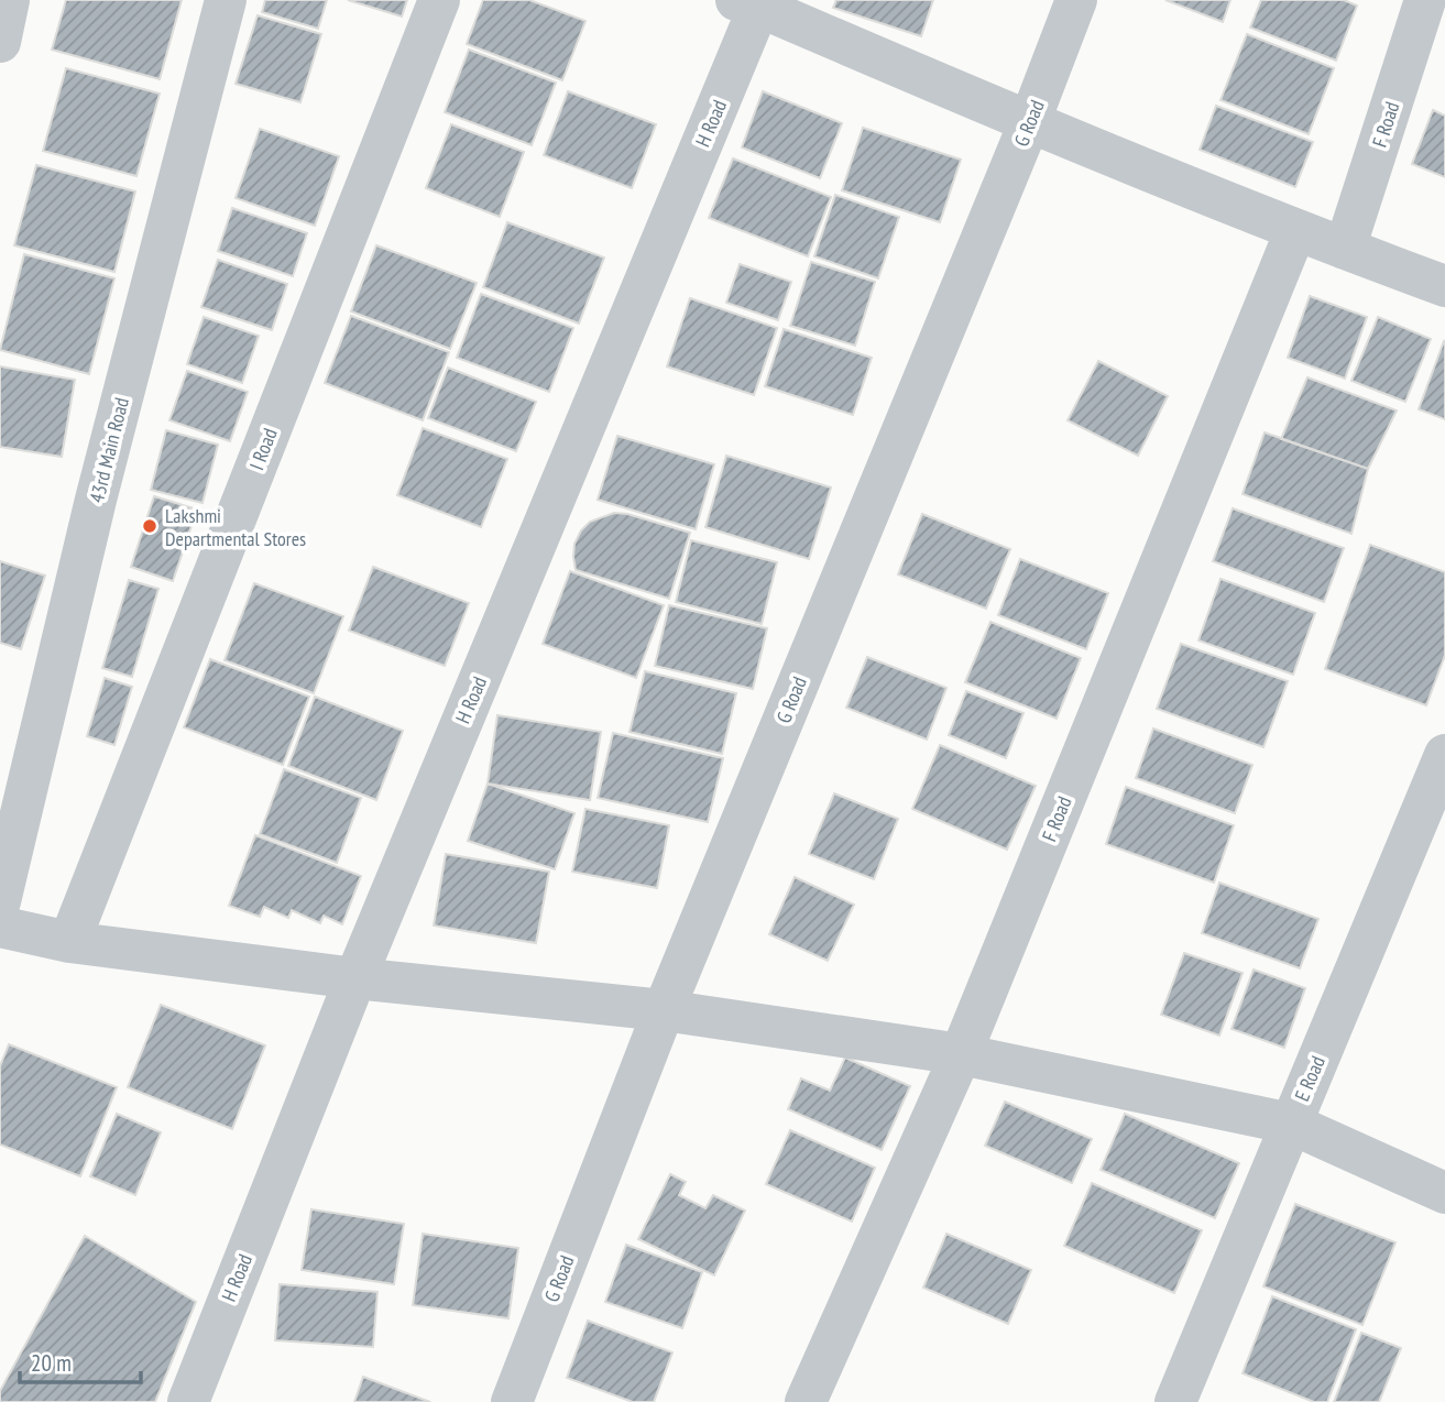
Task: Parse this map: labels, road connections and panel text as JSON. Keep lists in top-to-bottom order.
{
  "streets": {
    "street": [
      "H Road",
      "G Road",
      "F Road",
      "I Road",
      "43rd Main Road",
      "E Road"
    ]
  },
  "places": ["Lakshmi Departmental Stores"],
  "scale_bar": "20 m"
}
